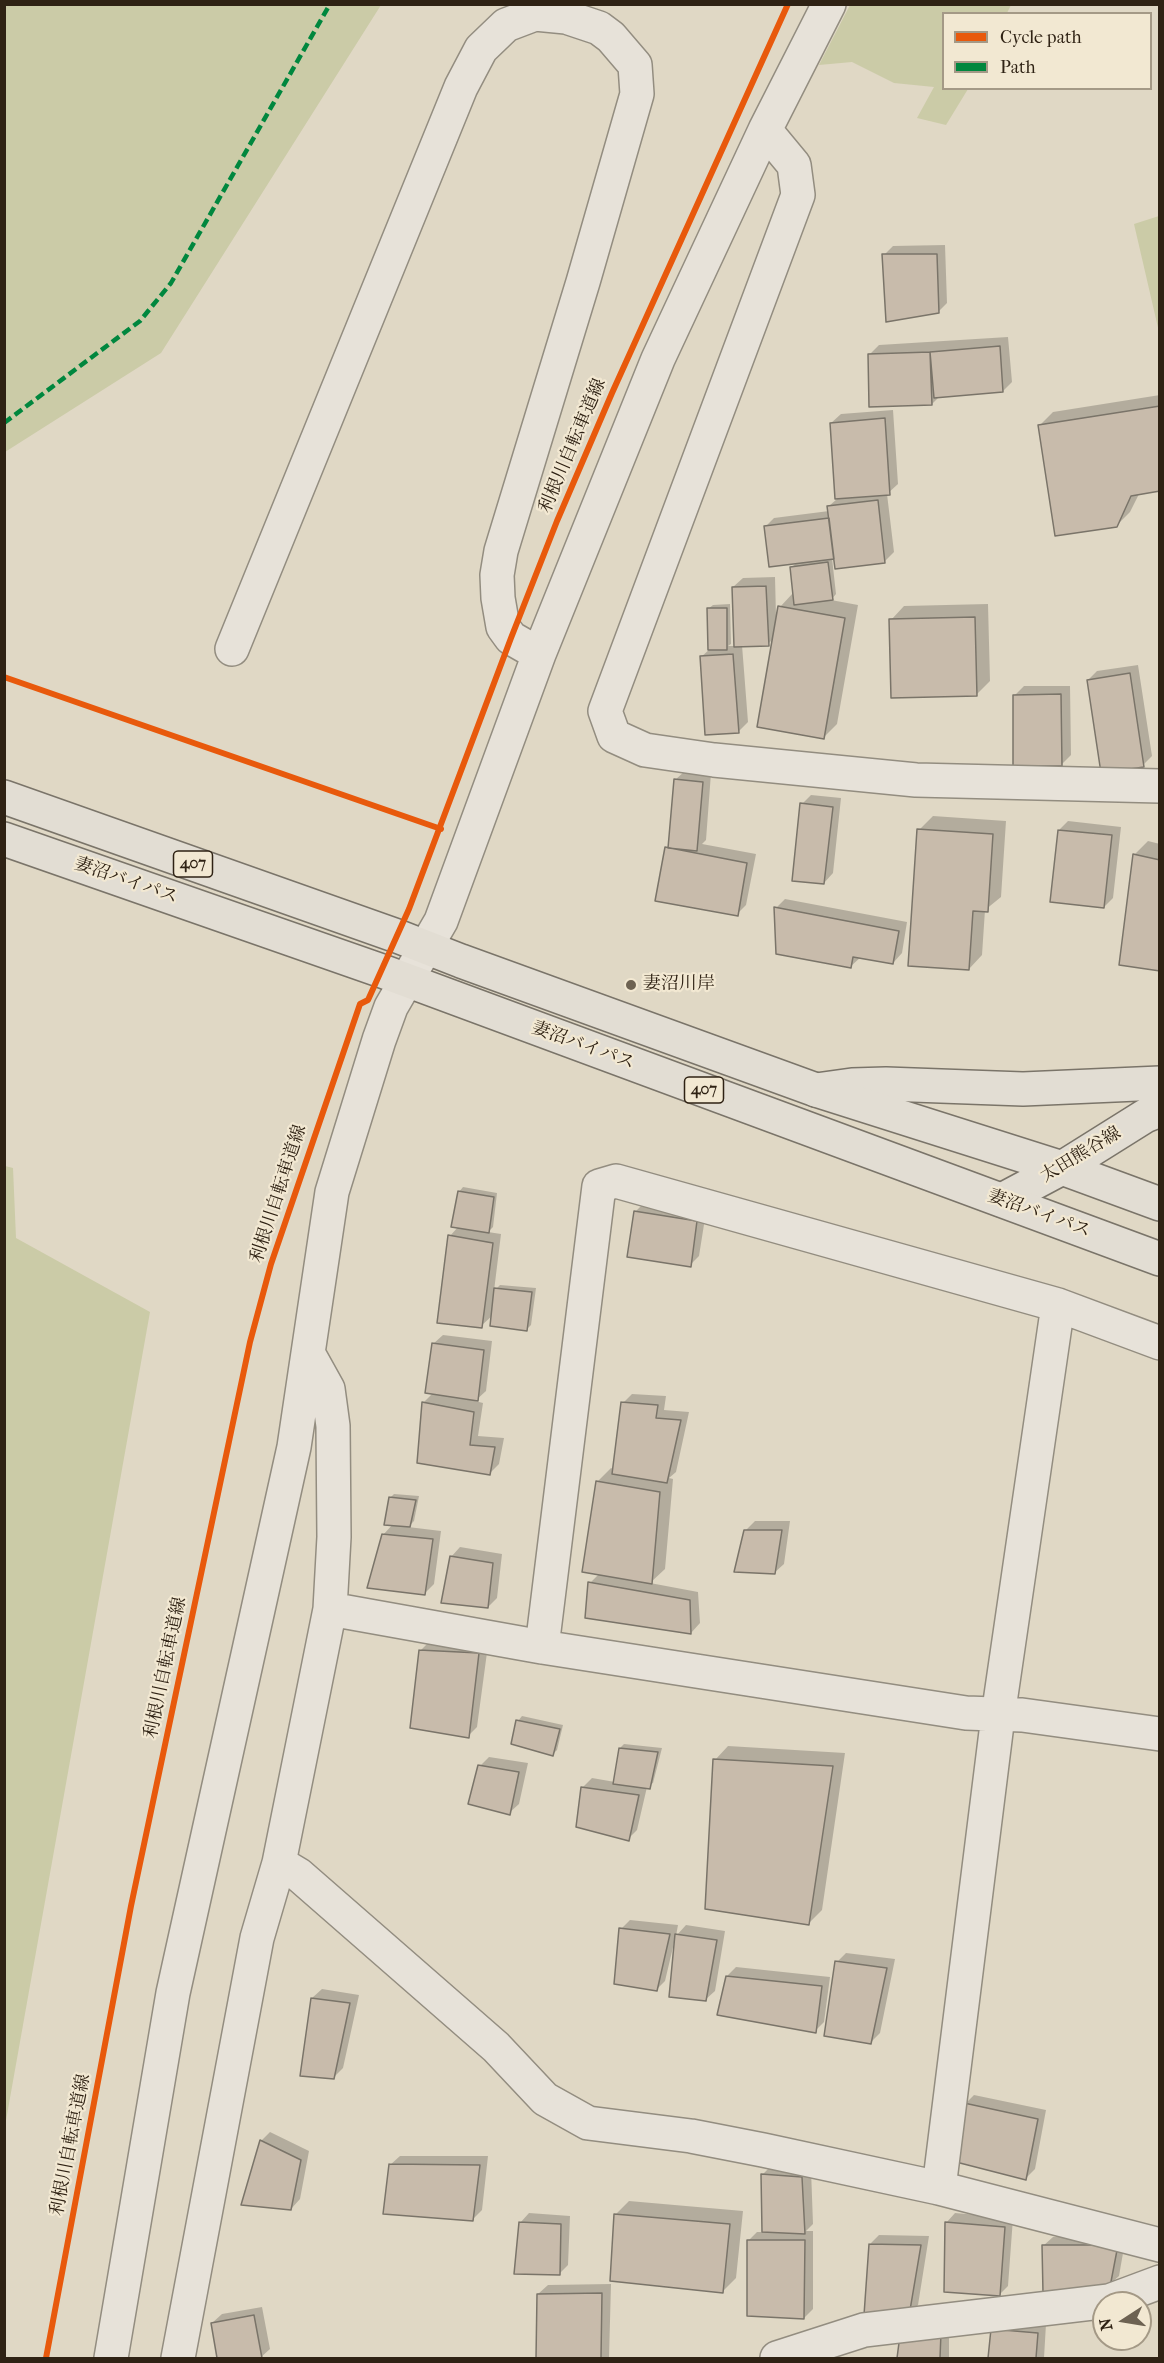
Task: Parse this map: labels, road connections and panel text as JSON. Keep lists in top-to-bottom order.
{
  "streets": {
    "main road": ["407", "妻沼バイパス", "太田熊谷線"],
    "cycle path": ["利根川自転車道線"]
  },
  "crossings": [
    ["407", "太田熊谷線"],
    ["妻沼バイパス", "太田熊谷線"]
  ],
  "places": ["妻沼川岸"],
  "legend": ["Cycle path", "Path"],
  "north": "left"
}
